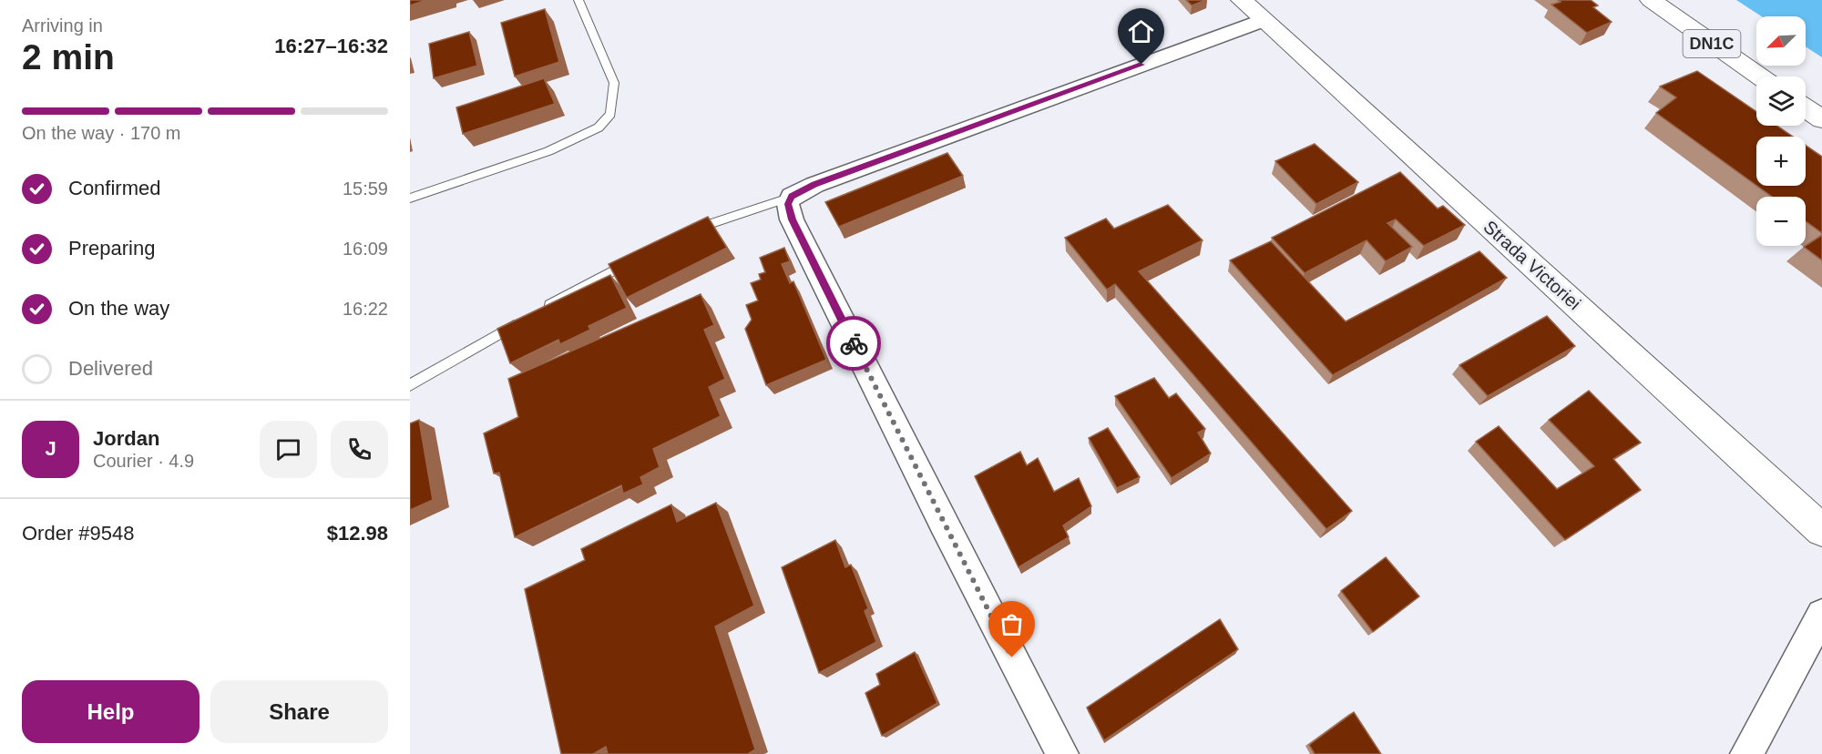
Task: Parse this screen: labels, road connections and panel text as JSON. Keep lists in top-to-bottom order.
{
  "streets": {
    "street": ["DN1C", "Strada Victoriei"]
  },
  "north": "bottom left",
  "page": {
    "heading": ["2 min", "Arriving in", "16:27–16:32"],
    "panel": [
      "Jordan",
      "Courier · 4.9",
      "Order #9548",
      "$12.98"
    ],
    "map_buttons": ["+", "−"],
    "bar": "On the way · 170 m",
    "list": [
      ["Confirmed", "15:59"],
      ["Preparing", "16:09"],
      ["On the way", "16:22"],
      "Delivered"
    ],
    "round": "J",
    "buttons": ["Help", "Share"]
  }
}
